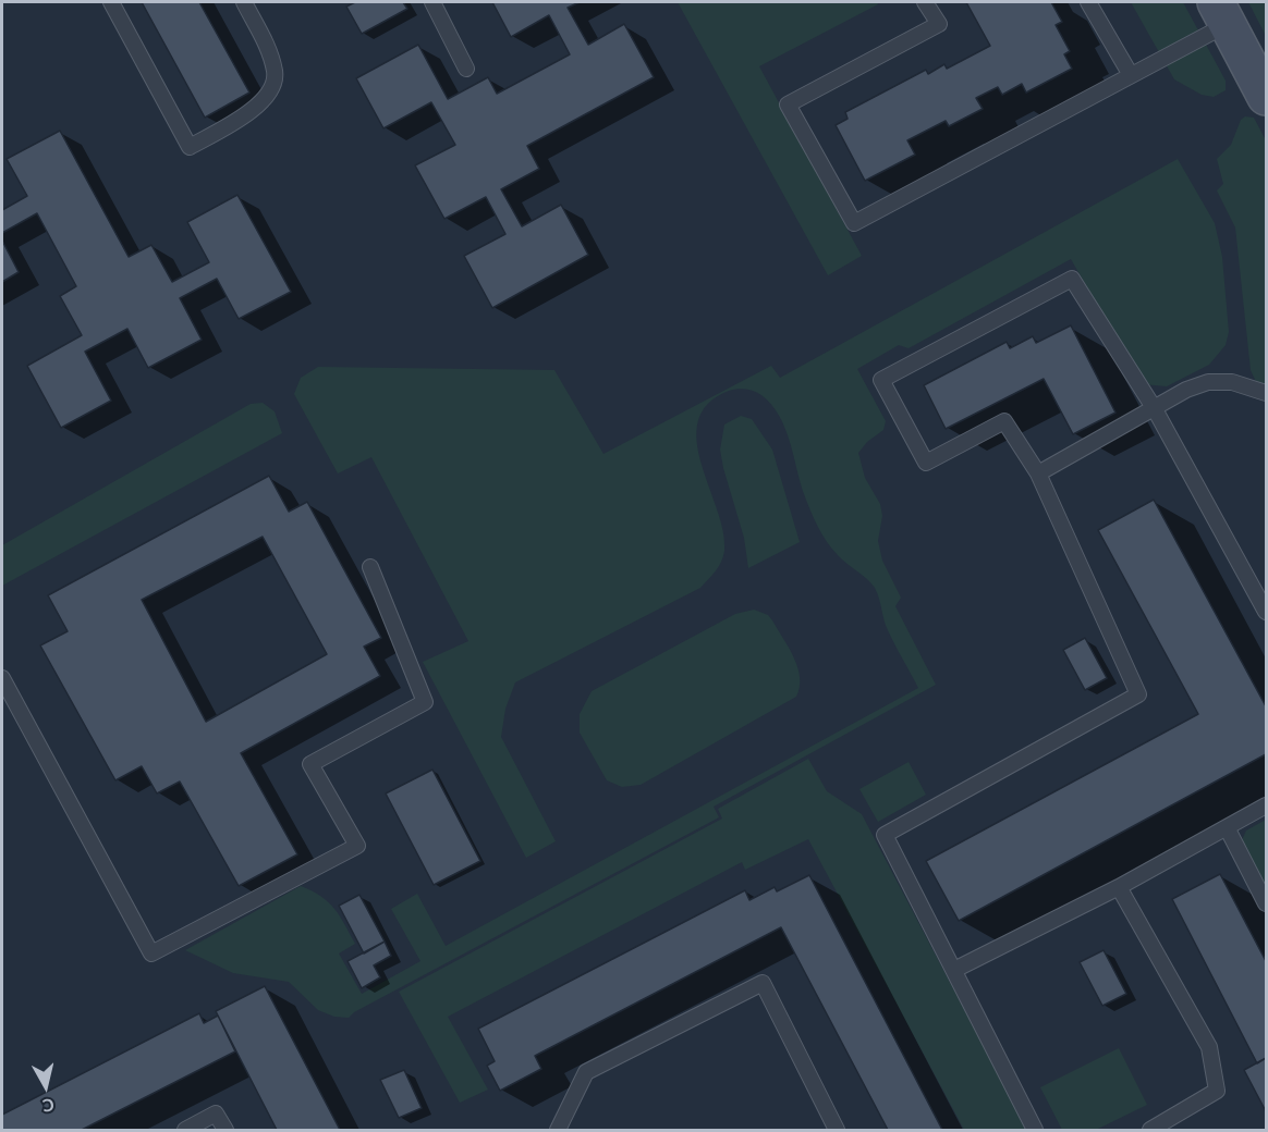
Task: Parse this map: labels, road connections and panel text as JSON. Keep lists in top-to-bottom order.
{
  "north": "bottom"
}
